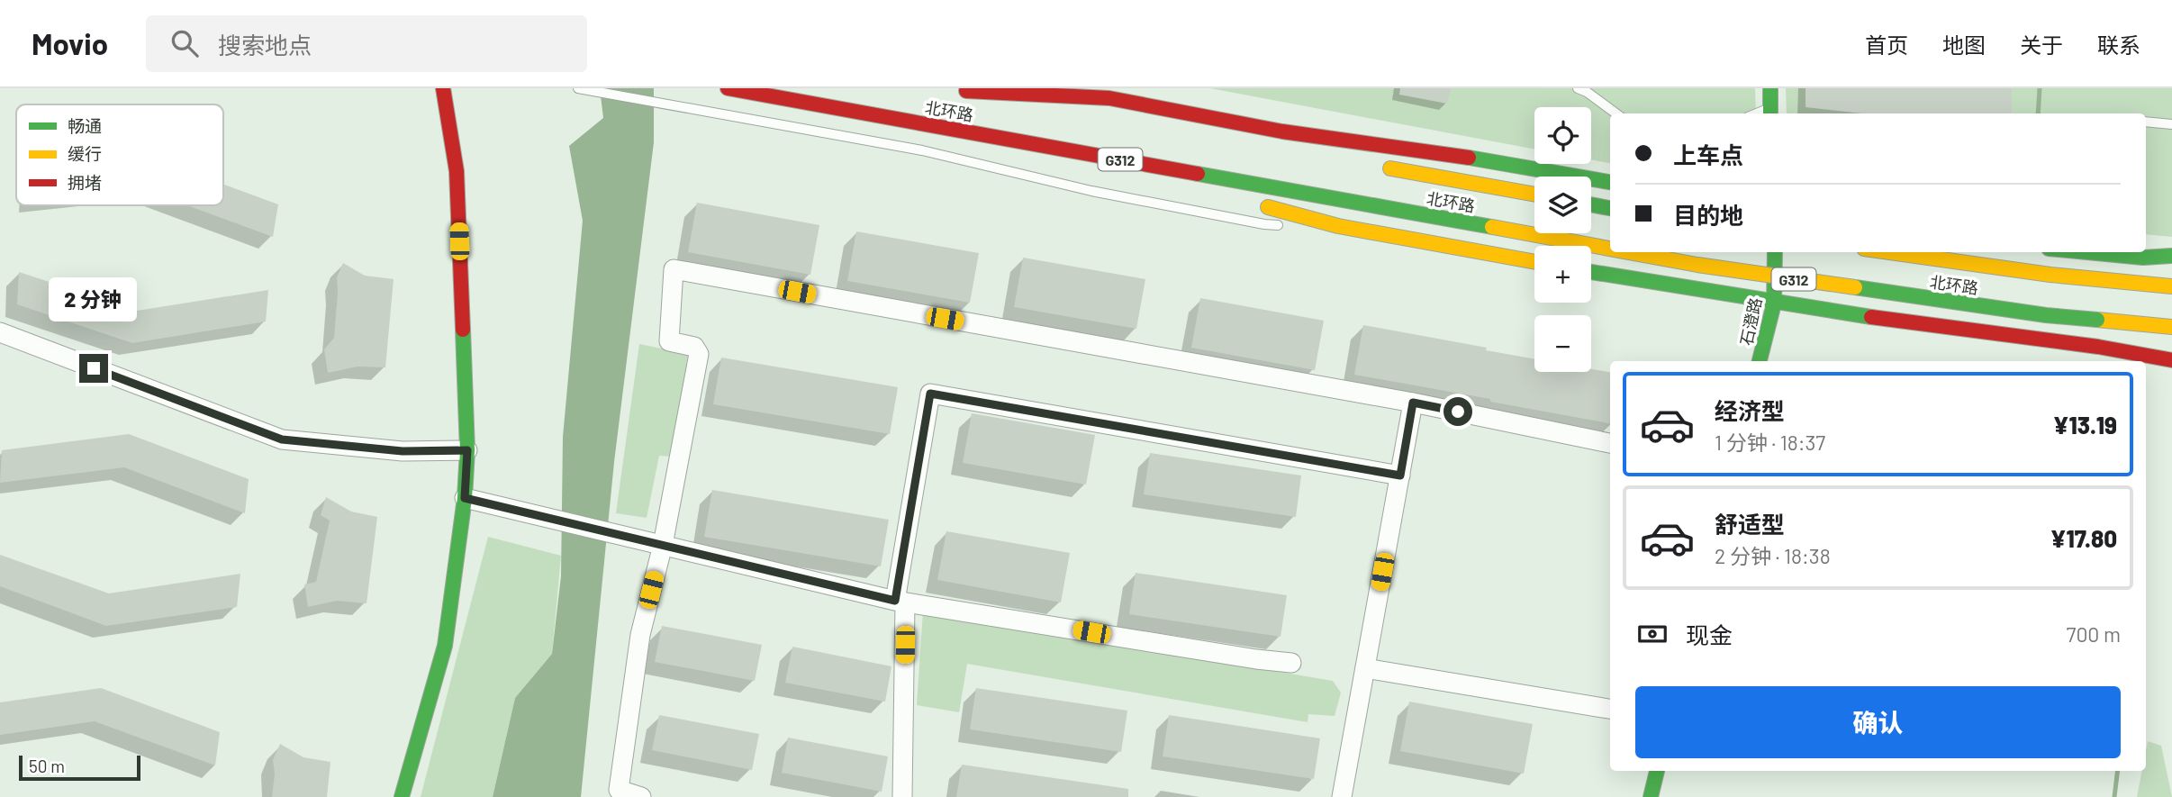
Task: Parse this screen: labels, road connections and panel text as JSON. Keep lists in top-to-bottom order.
{
  "streets": {
    "main road": ["北环路", "G312", "石澄路"]
  },
  "legend": ["畅通", "缓行", "拥堵"],
  "scale_bar": "50 m",
  "page": {
    "header": "Movio",
    "search": "搜索地点",
    "nav": [
      "首页",
      "地图",
      "关于",
      "联系"
    ],
    "map_buttons": ["+", "−"],
    "banner": ["上车点", "目的地"],
    "bubble": "2 分钟",
    "list": [
      {
        "name": "经济型",
        "note": "1 分钟 · 18:37",
        "value": "¥13.19"
      },
      {
        "name": "舒适型",
        "note": "2 分钟 · 18:38",
        "value": "¥17.80"
      }
    ],
    "pay": ["现金", "700 m"],
    "buttons": "确认",
    "scale": "50 m"
  }
}
